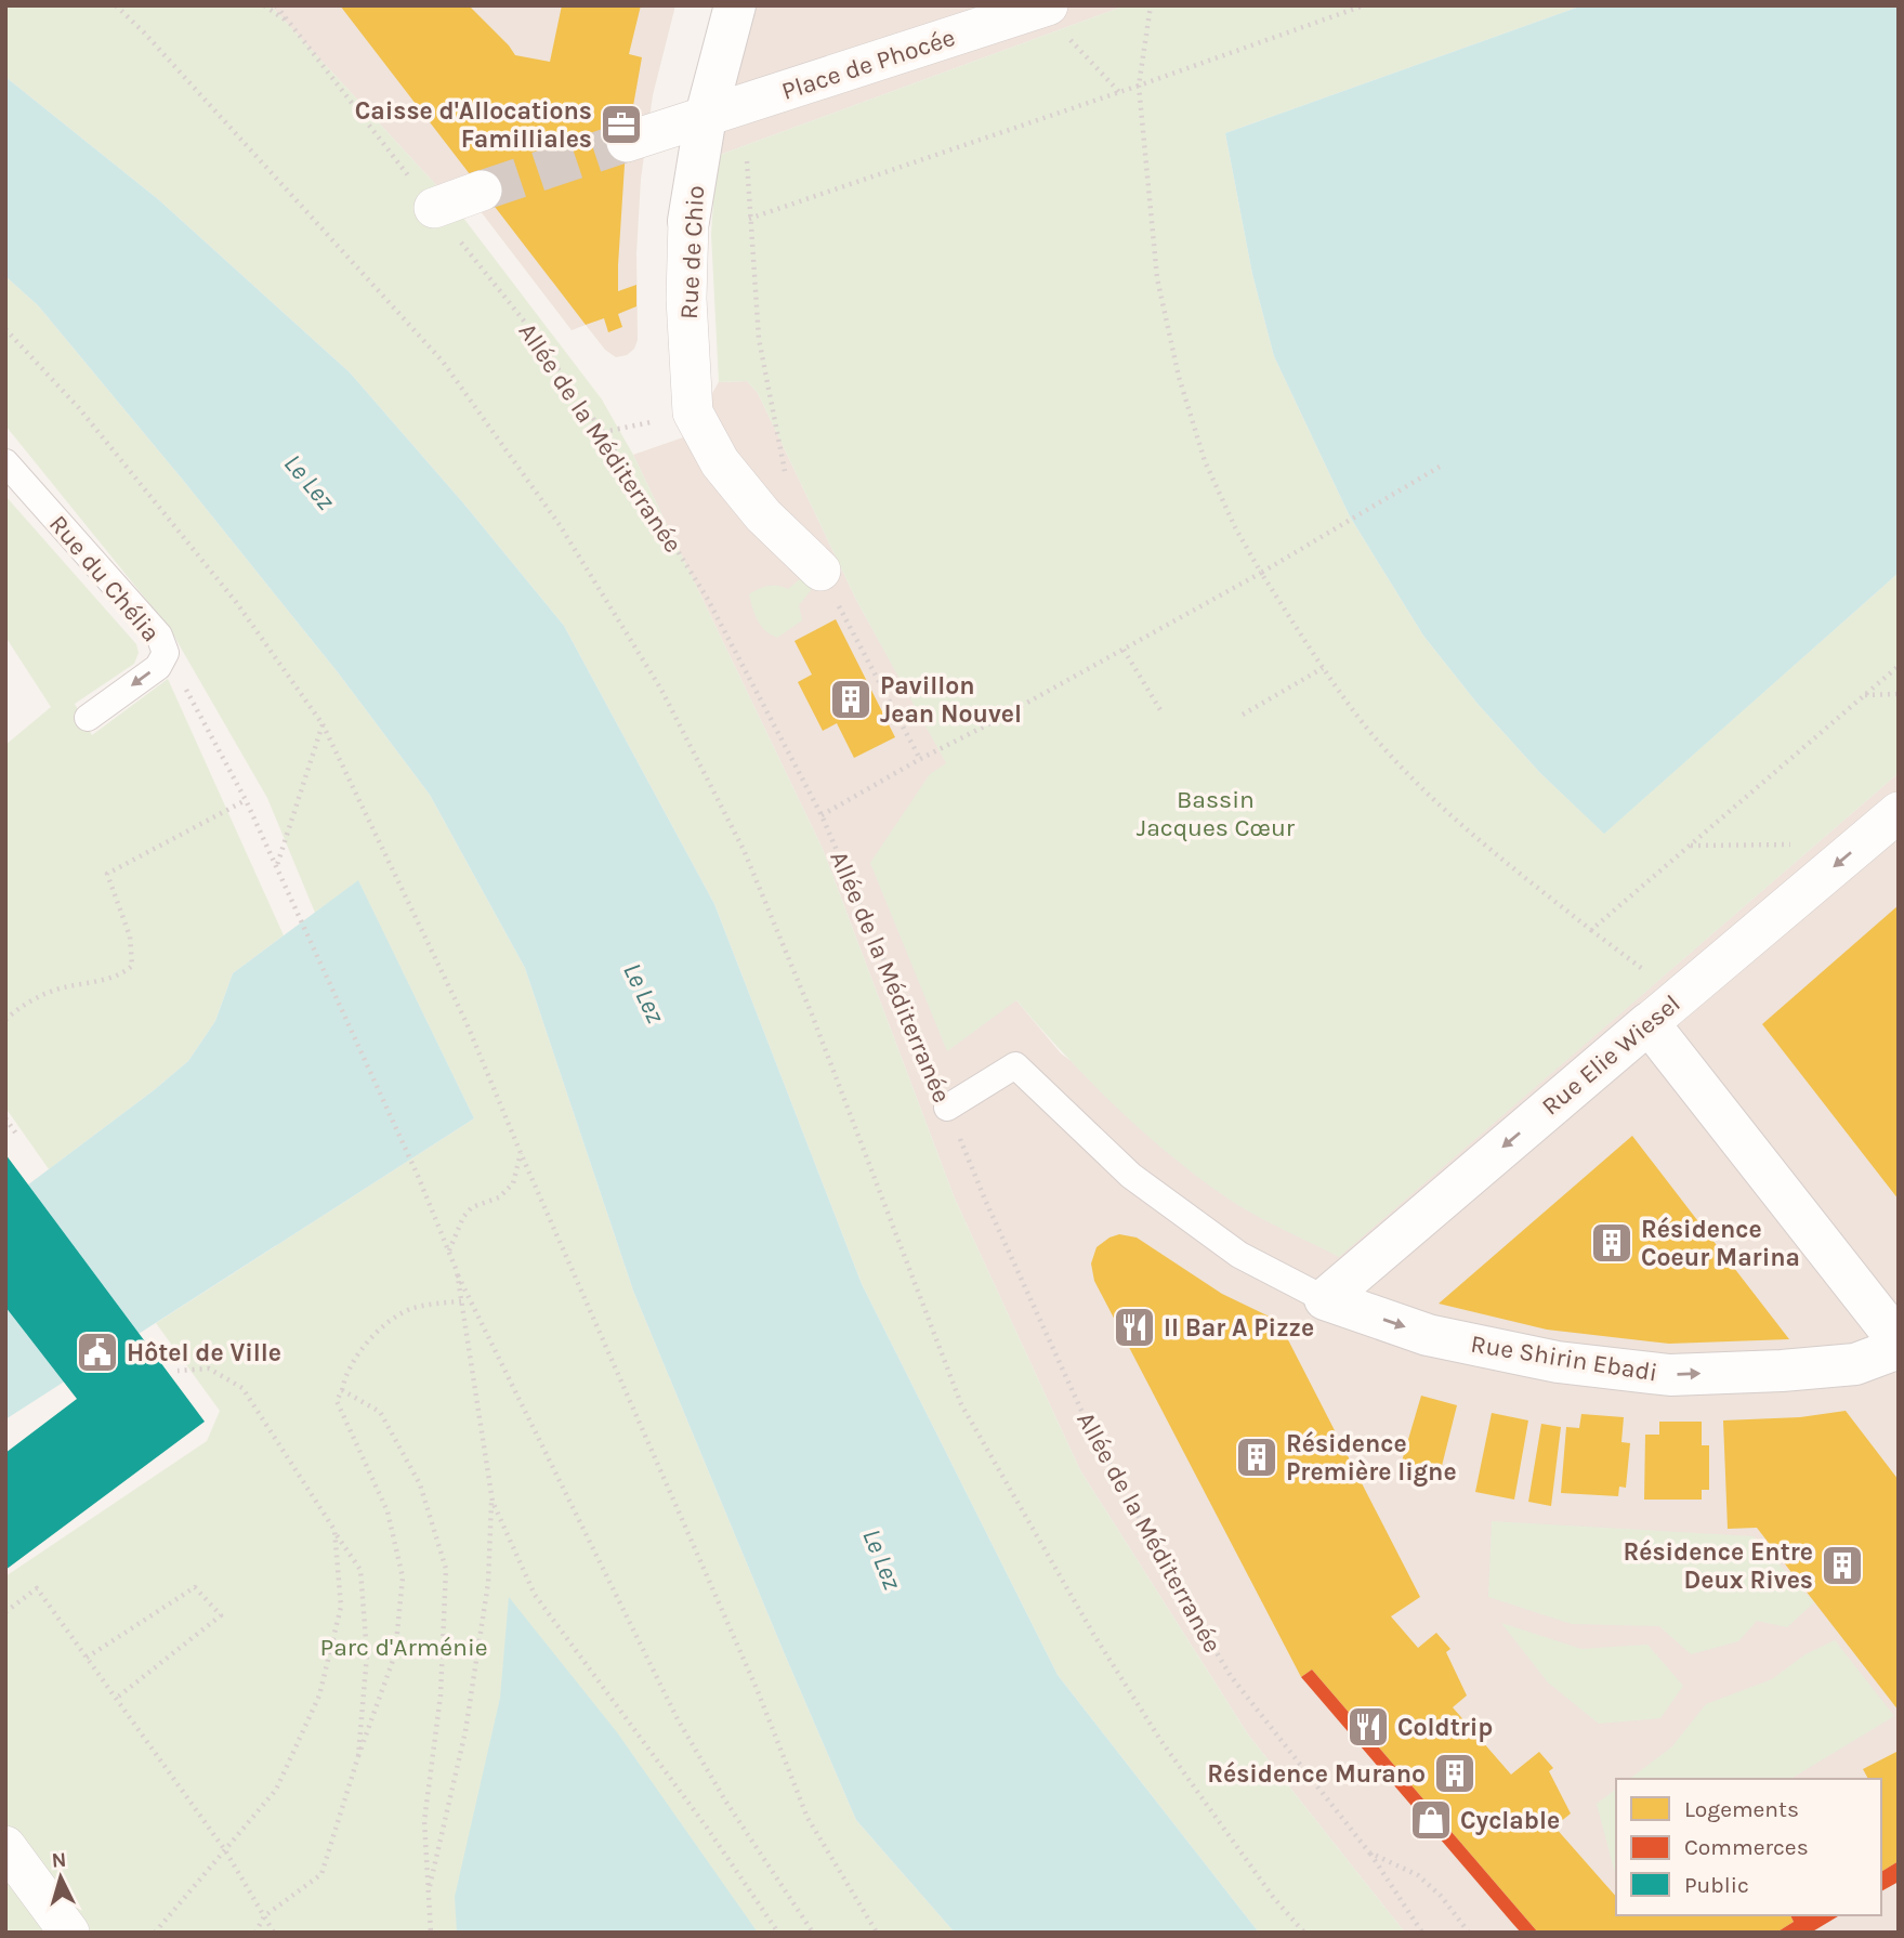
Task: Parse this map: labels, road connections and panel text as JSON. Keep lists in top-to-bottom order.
{
  "streets": {
    "street": [
      "Place de Phocée",
      "Rue de Chio",
      "Rue Elie Wiesel",
      "Rue Shirin Ebadi"
    ],
    "lane": ["Rue du Chélia"],
    "path": ["Allée de la Méditerranée"]
  },
  "crossings": [
    ["Place de Phocée", "Rue de Chio"],
    ["Rue Elie Wiesel", "Rue Shirin Ebadi"]
  ],
  "one_way": ["Rue Elie Wiesel", "Rue Shirin Ebadi"],
  "water": ["Le Lez"],
  "parks": ["Bassin Jacques Cœur", "Parc d'Arménie"],
  "places": {
    "office": ["Caisse d'Allocations Familliales"],
    "building": [
      "Pavillon Jean Nouvel",
      "Résidence Coeur Marina",
      "Résidence Première ligne",
      "Résidence Entre Deux Rives",
      "Résidence Murano"
    ],
    "restaurant": ["Il Bar A Pizze", "Coldtrip"],
    "public building": ["Hôtel de Ville"],
    "shop": ["Cyclable"]
  },
  "legend": ["Logements", "Commerces", "Public"],
  "north": "top"
}
